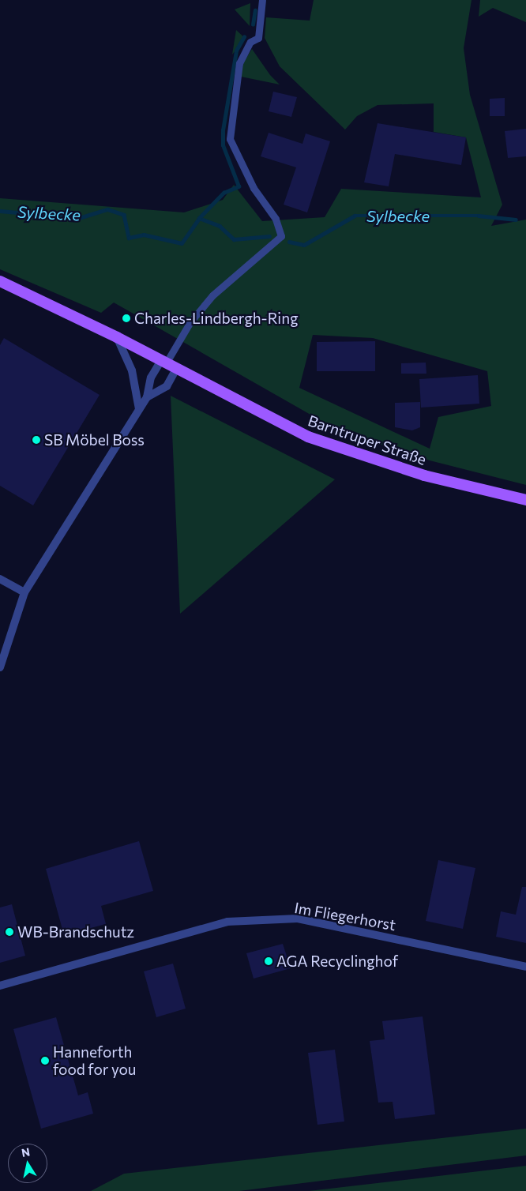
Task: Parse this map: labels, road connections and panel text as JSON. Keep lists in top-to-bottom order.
{
  "streets": {
    "main road": ["Barntruper Straße"],
    "street": ["Im Fliegerhorst"]
  },
  "water": ["Sylbecke"],
  "places": [
    "Charles-Lindbergh-Ring",
    "SB Möbel Boss",
    "WB-Brandschutz",
    "AGA Recyclinghof",
    "Hanneforth food for you"
  ],
  "north": "top"
}
